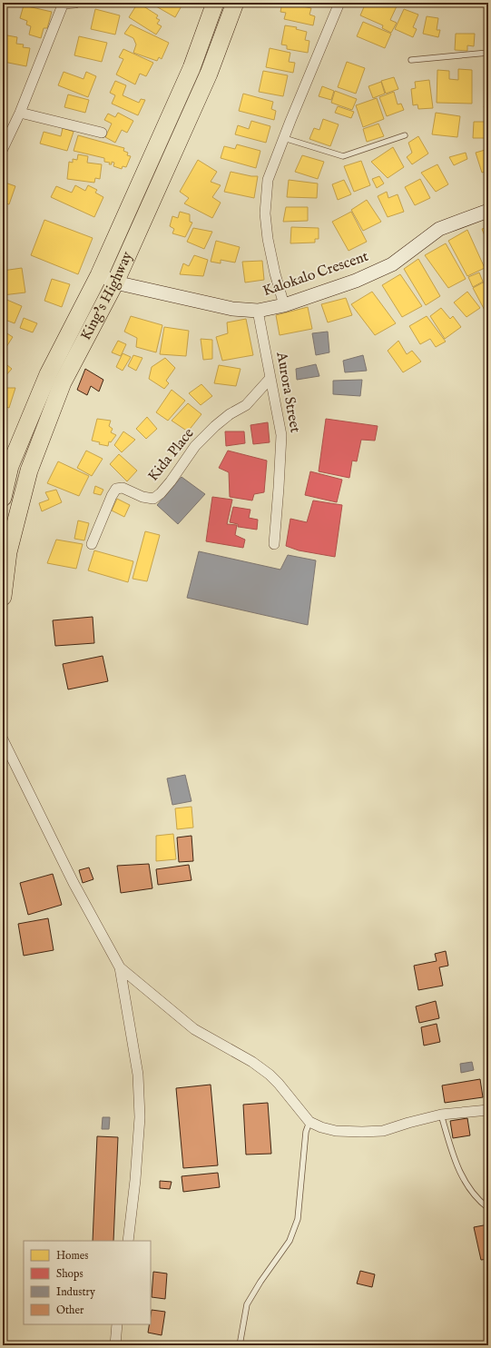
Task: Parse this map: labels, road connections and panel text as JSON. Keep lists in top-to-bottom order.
{
  "streets": {
    "highway": ["King's Highway"],
    "street": ["Kalokalo Crescent", "Aurora Street", "Kida Place"]
  },
  "crossings": [
    ["Kalokalo Crescent", "King's Highway"],
    ["Kalokalo Crescent", "Aurora Street"],
    ["Aurora Street", "Kida Place"]
  ],
  "legend": [
    "Homes",
    "Shops",
    "Industry",
    "Other"
  ]
}
